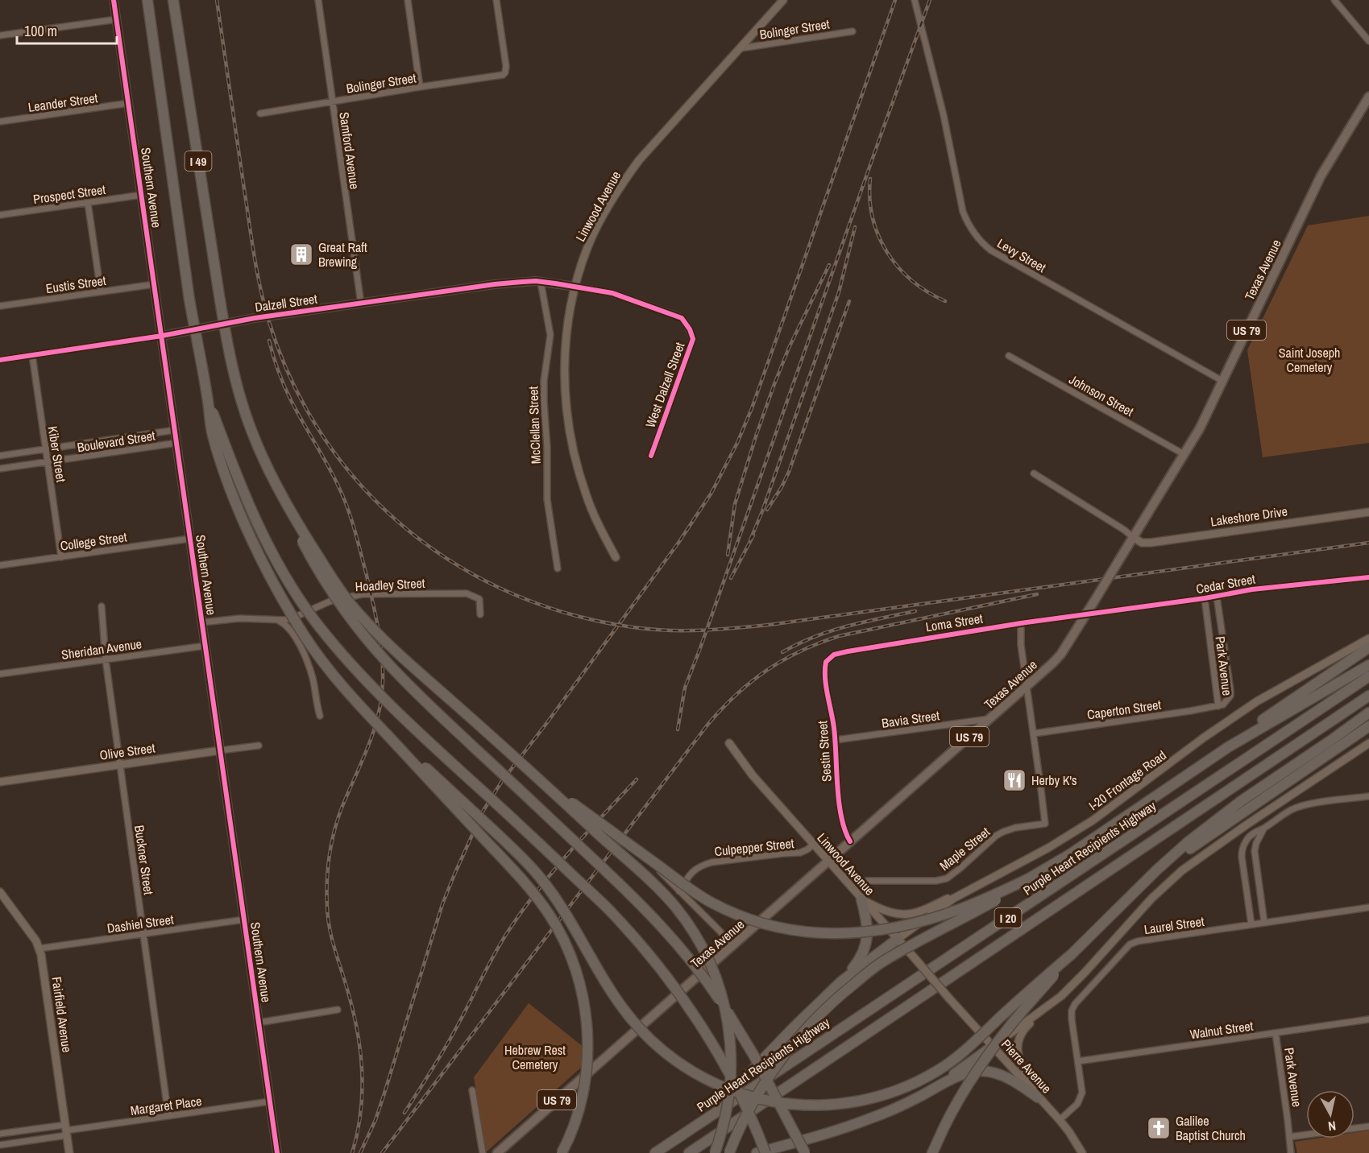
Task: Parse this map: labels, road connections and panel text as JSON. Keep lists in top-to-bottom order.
{
  "streets": {
    "highway": ["I 49", "Purple Heart Recipients Highway", "I 20"],
    "main road": [
      "Southern Avenue",
      "Linwood Avenue",
      "Texas Avenue",
      "Dalzell Street",
      "US 79",
      "Lakeshore Drive",
      "Olive Street",
      "I-20 Frontage Road",
      "Fairfield Avenue",
      "Pierre Avenue"
    ],
    "street": [
      "Bolinger Street",
      "Leander Street",
      "Samford Avenue",
      "Prospect Street",
      "Levy Street",
      "Eustis Street",
      "West Dalzell Street",
      "Johnson Street",
      "McClellan Street",
      "Boulevard Street",
      "Kiber Street",
      "College Street",
      "Cedar Street",
      "Hoadley Street",
      "Loma Street",
      "Sheridan Avenue",
      "Park Avenue",
      "Caperton Street",
      "Bavia Street",
      "Sestin Street",
      "Culpepper Street",
      "Maple Street",
      "Buckner Street",
      "Dashiel Street",
      "Laurel Street",
      "Walnut Street",
      "Margaret Place"
    ]
  },
  "crossings": [
    ["Bolinger Street", "Samford Avenue"],
    ["Bolinger Street", "Linwood Avenue"],
    ["Leander Street", "Southern Avenue"],
    ["Samford Avenue", "Dalzell Street"],
    ["Southern Avenue", "Prospect Street"],
    ["Southern Avenue", "Eustis Street"],
    ["Southern Avenue", "Dalzell Street"],
    ["Southern Avenue", "Boulevard Street"],
    ["Southern Avenue", "College Street"],
    ["Southern Avenue", "Hoadley Street"],
    ["Southern Avenue", "Sheridan Avenue"],
    ["Southern Avenue", "Olive Street"],
    ["Southern Avenue", "Dashiel Street"],
    ["Southern Avenue", "Margaret Place"],
    ["Linwood Avenue", "Texas Avenue"],
    ["Linwood Avenue", "Dalzell Street"],
    ["Linwood Avenue", "West Dalzell Street"],
    ["Linwood Avenue", "I-20 Frontage Road"],
    ["Linwood Avenue", "Culpepper Street"],
    ["Linwood Avenue", "Pierre Avenue"],
    ["Levy Street", "Texas Avenue"],
    ["Texas Avenue", "Johnson Street"],
    ["Texas Avenue", "Lakeshore Drive"],
    ["Texas Avenue", "Cedar Street"],
    ["Texas Avenue", "Loma Street"],
    ["Texas Avenue", "Bavia Street"],
    ["Texas Avenue", "Sestin Street"],
    ["Dalzell Street", "West Dalzell Street"],
    ["Dalzell Street", "McClellan Street"],
    ["Dalzell Street", "Kiber Street"],
    ["Boulevard Street", "Kiber Street"],
    ["Kiber Street", "College Street"],
    ["Cedar Street", "Loma Street"],
    ["Cedar Street", "Park Avenue"],
    ["Loma Street", "Sestin Street"],
    ["Sheridan Avenue", "Buckner Street"],
    ["Park Avenue", "Caperton Street"],
    ["Park Avenue", "Walnut Street"],
    ["Caperton Street", "Maple Street"],
    ["Bavia Street", "Sestin Street"],
    ["Olive Street", "Buckner Street"],
    ["Buckner Street", "Dashiel Street"],
    ["Buckner Street", "Margaret Place"],
    ["Dashiel Street", "Fairfield Avenue"],
    ["Laurel Street", "Walnut Street"],
    ["Laurel Street", "Pierre Avenue"],
    ["Fairfield Avenue", "Margaret Place"]
  ],
  "parks": ["Saint Joseph Cemetery", "Hebrew Rest Cemetery"],
  "places": {
    "building": ["Great Raft Brewing"],
    "restaurant": ["Herby K's"],
    "church": ["Galilee Baptist Church"]
  },
  "scale_bar": "100 m",
  "north": "bottom"
}
